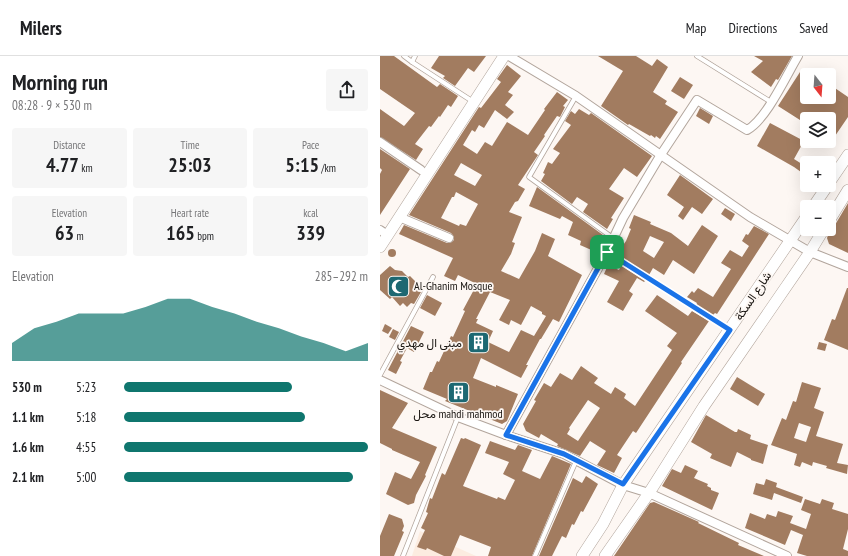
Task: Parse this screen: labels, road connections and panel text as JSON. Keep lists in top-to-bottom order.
{
  "streets": {
    "main road": ["شارع السكة"]
  },
  "places": {
    "mosque": ["Al-Ghanim Mosque"],
    "building": ["مبنى ال مهدي", "محل mahdi mahmod"]
  },
  "north": "bottom",
  "page": {
    "header": "Milers",
    "nav": ["Map", "Directions", "Saved"],
    "heading": ["Morning run", "08:28 · 9 × 530 m"],
    "map_buttons": ["+", "−"],
    "stats": [
      ["Distance", "4.77 km"],
      ["Time", "25:03"],
      ["Pace", "5:15 /km"],
      ["Elevation", "63 m"],
      ["Heart rate", "165 bpm"],
      ["kcal", "339"]
    ],
    "chart": ["Elevation", "285–292 m"],
    "list": [
      {
        "name": "530 m",
        "note": "5:23"
      },
      {
        "name": "1.1 km",
        "note": "5:18"
      },
      {
        "name": "1.6 km",
        "note": "4:55"
      },
      {
        "name": "2.1 km",
        "note": "5:00"
      }
    ]
  }
}
